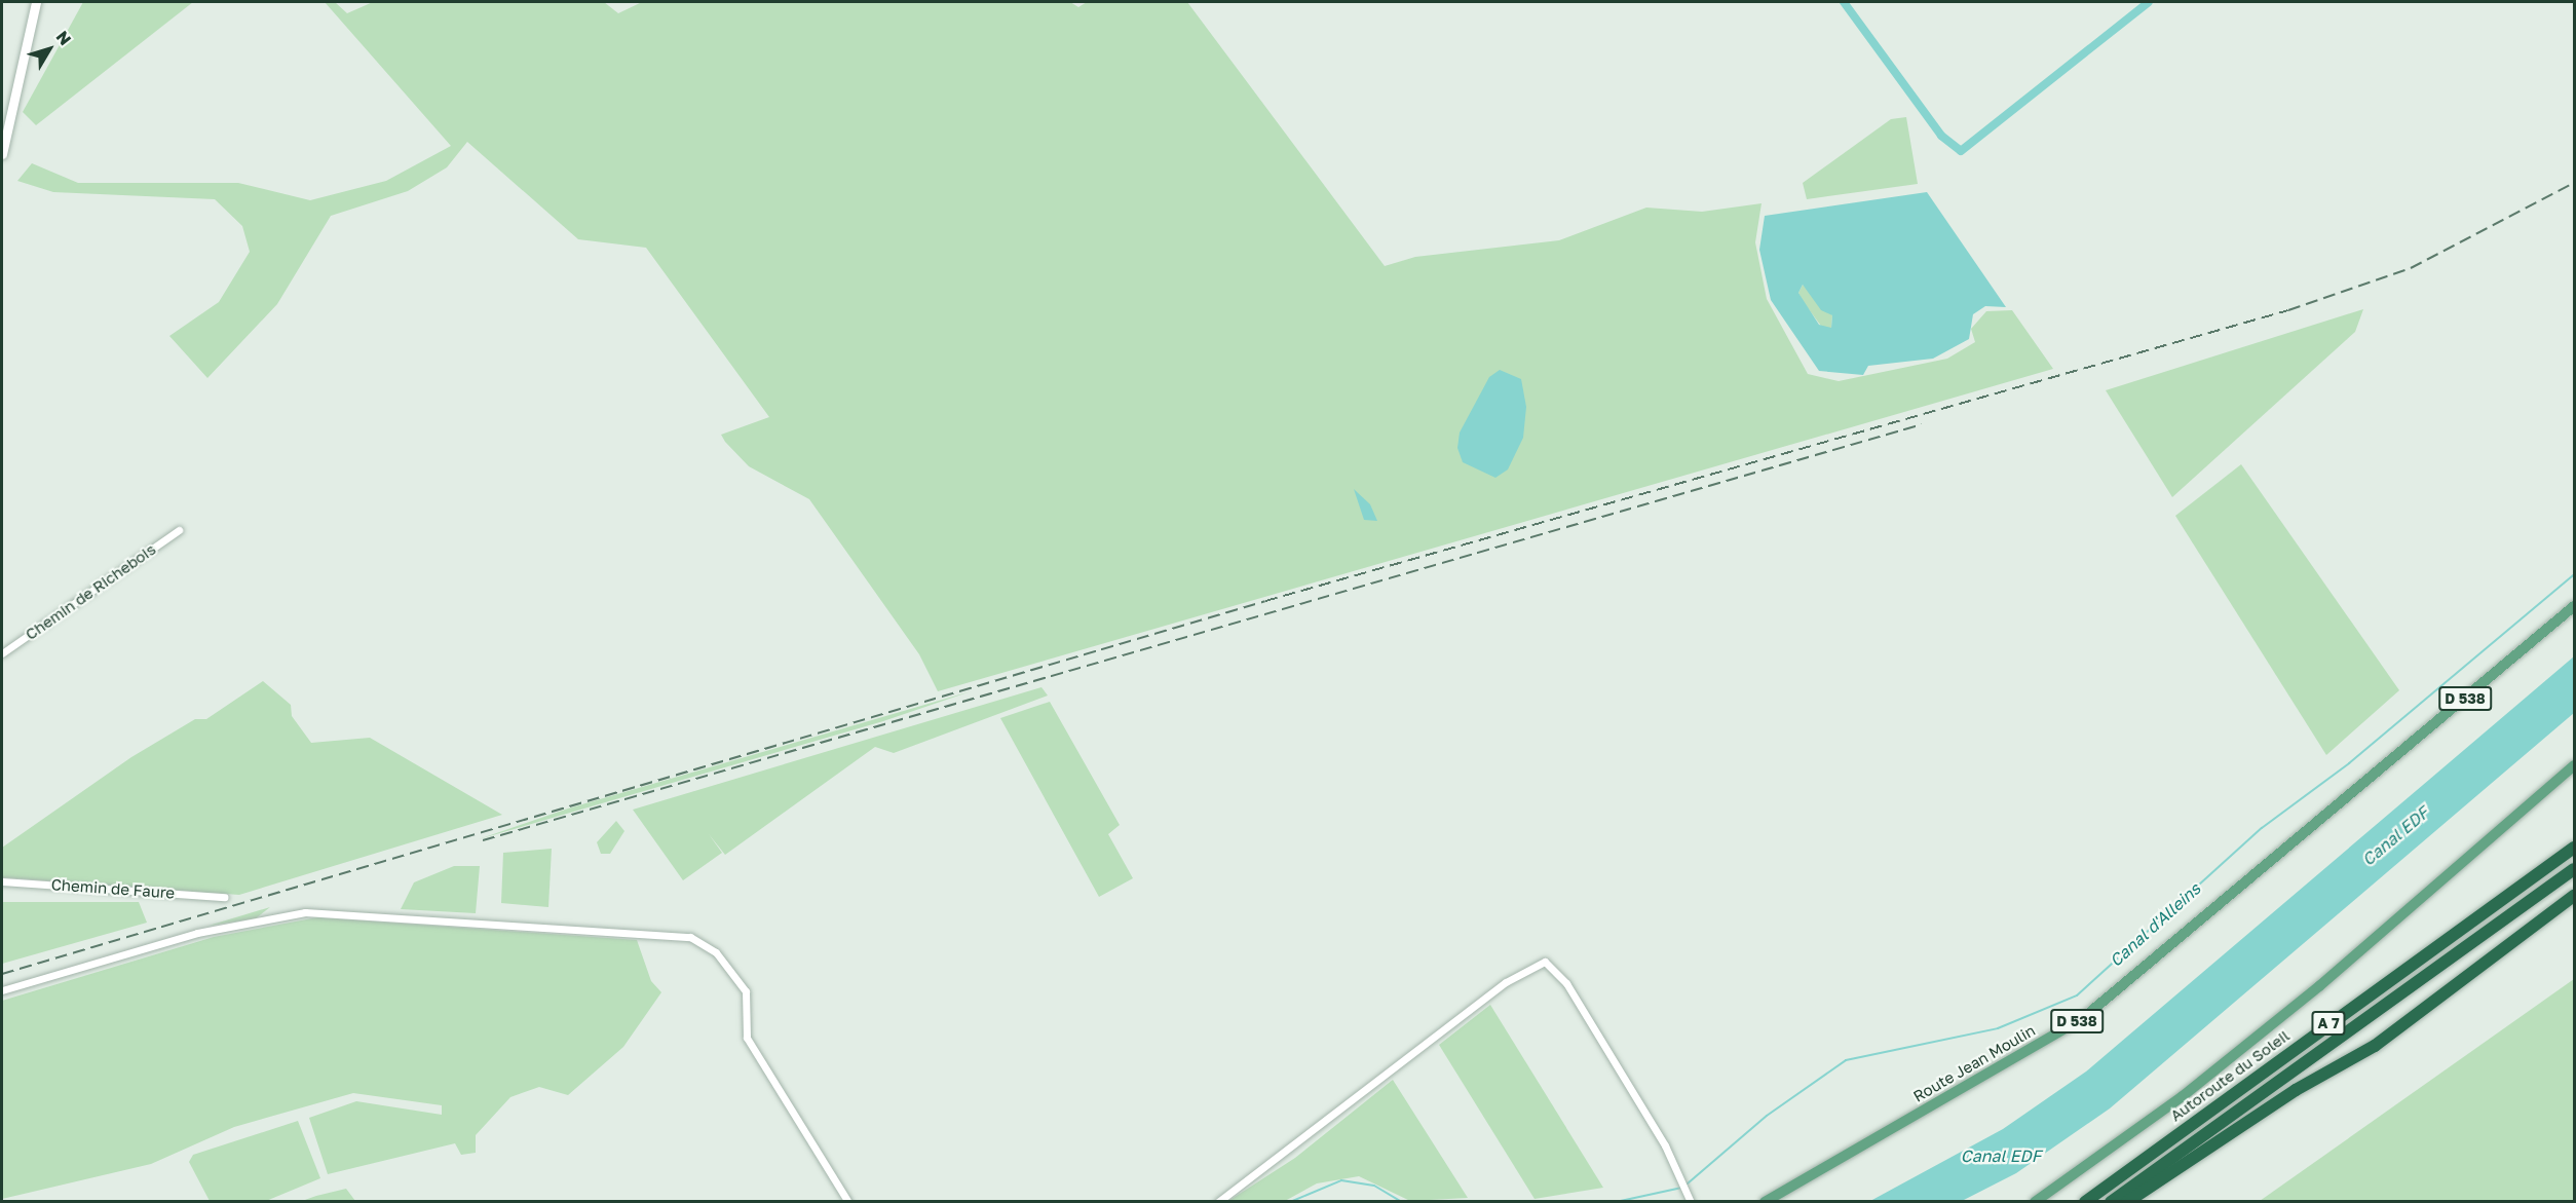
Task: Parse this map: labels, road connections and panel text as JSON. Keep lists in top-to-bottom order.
{
  "streets": {
    "highway": ["A 7", "Autoroute du Soleil"],
    "main road": ["D 538", "Route Jean Moulin"],
    "street": ["Chemin de Richebois", "Chemin de Faure"]
  },
  "water": ["Canal EDF", "Canal d'Alleins"],
  "north": "top right"
}
